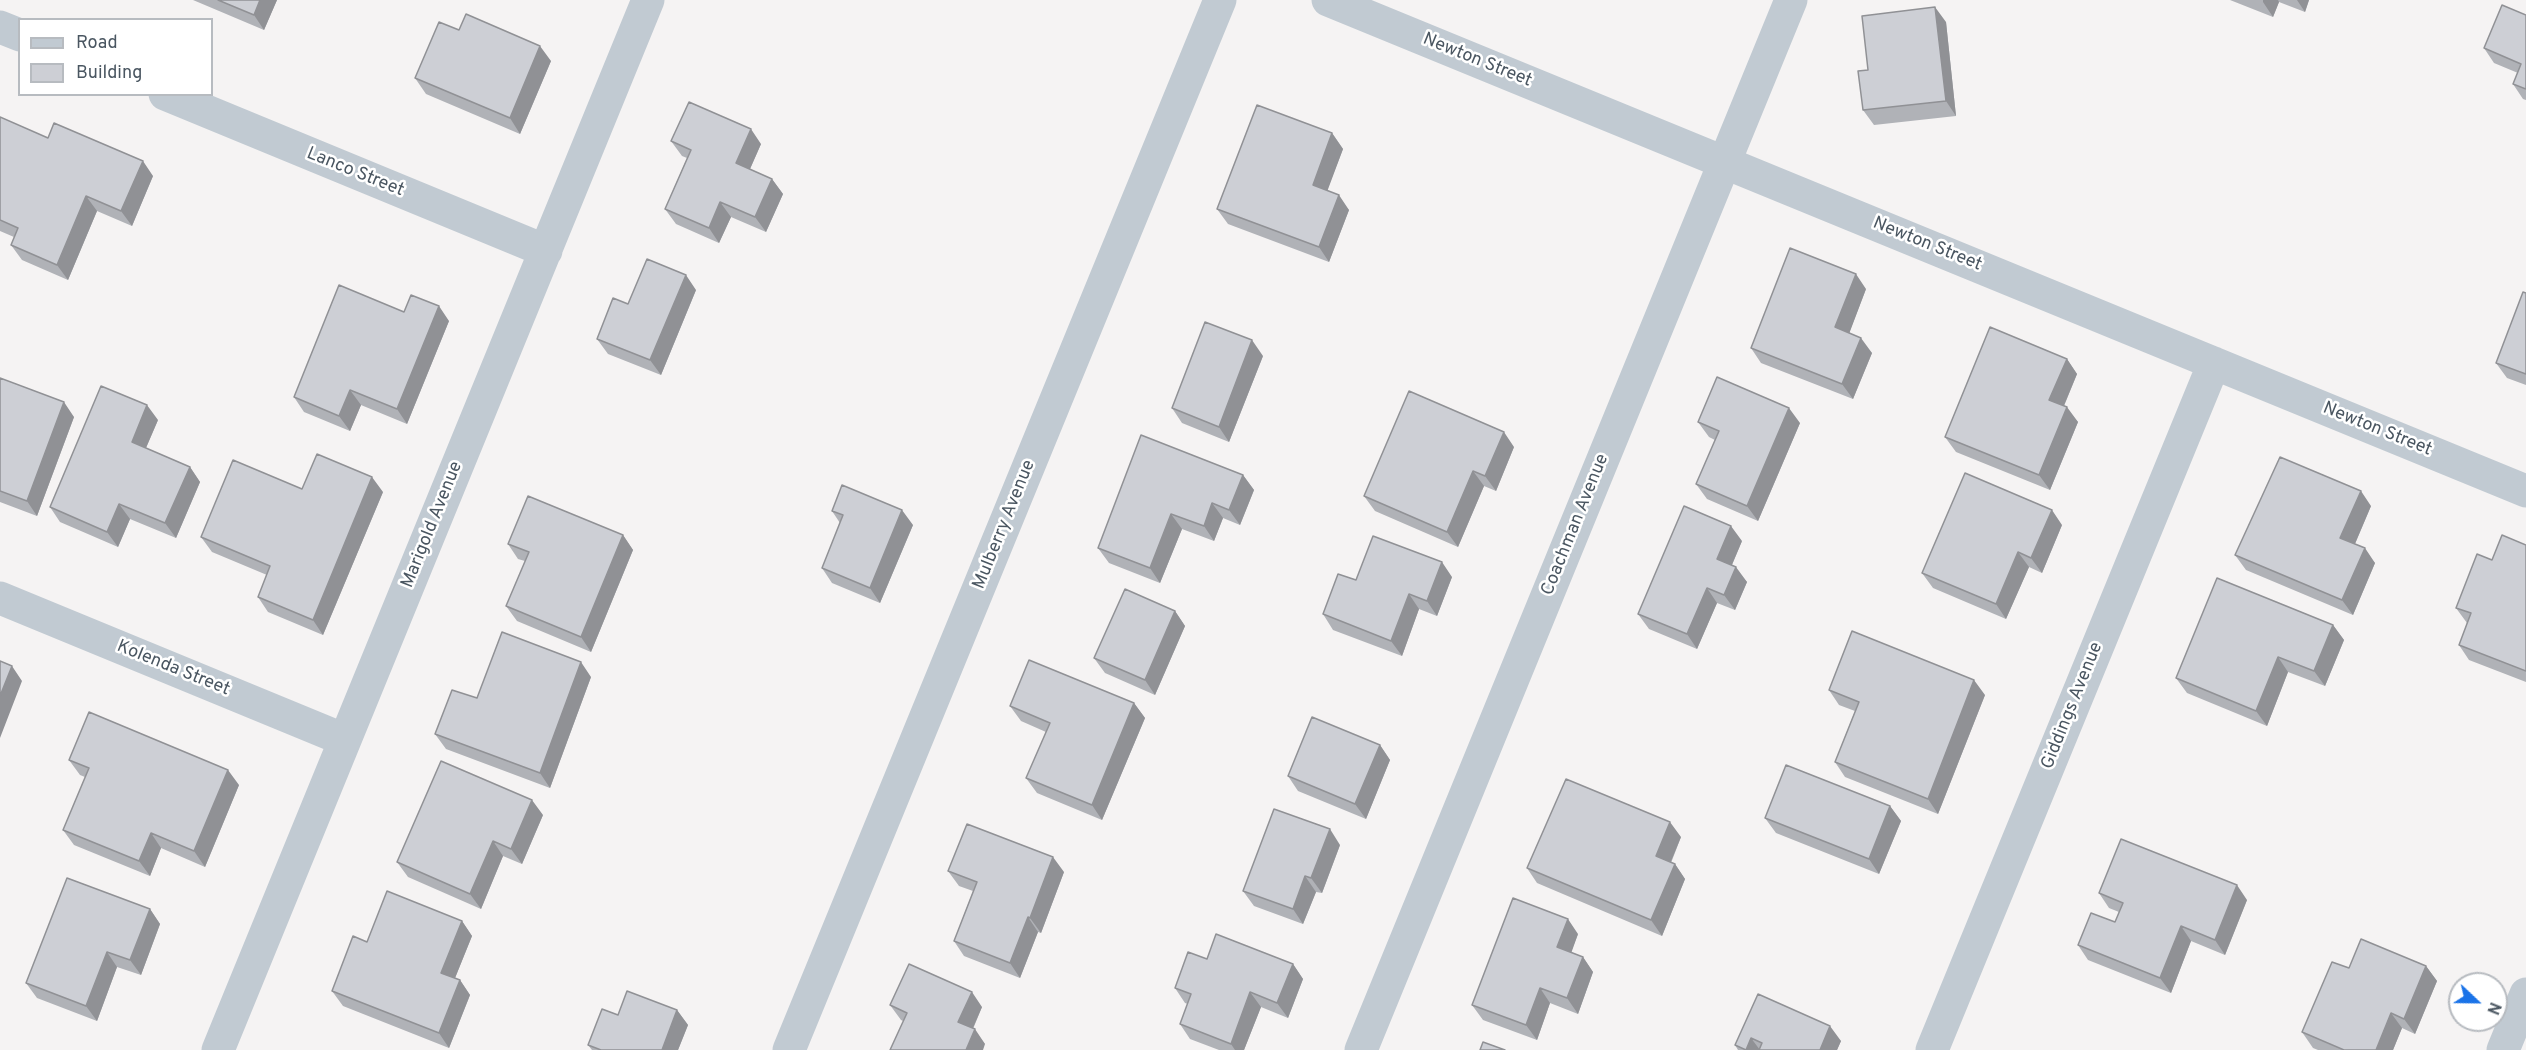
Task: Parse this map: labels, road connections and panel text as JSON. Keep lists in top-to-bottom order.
{
  "streets": {
    "street": [
      "Newton Street",
      "Lanco Street",
      "Marigold Avenue",
      "Mulberry Avenue",
      "Coachman Avenue",
      "Kolenda Street",
      "Giddings Avenue"
    ]
  },
  "crossings": [
    ["Newton Street", "Coachman Avenue"],
    ["Newton Street", "Giddings Avenue"],
    ["Lanco Street", "Marigold Avenue"],
    ["Marigold Avenue", "Kolenda Street"]
  ],
  "legend": ["Road", "Building"],
  "north": "right"
}
